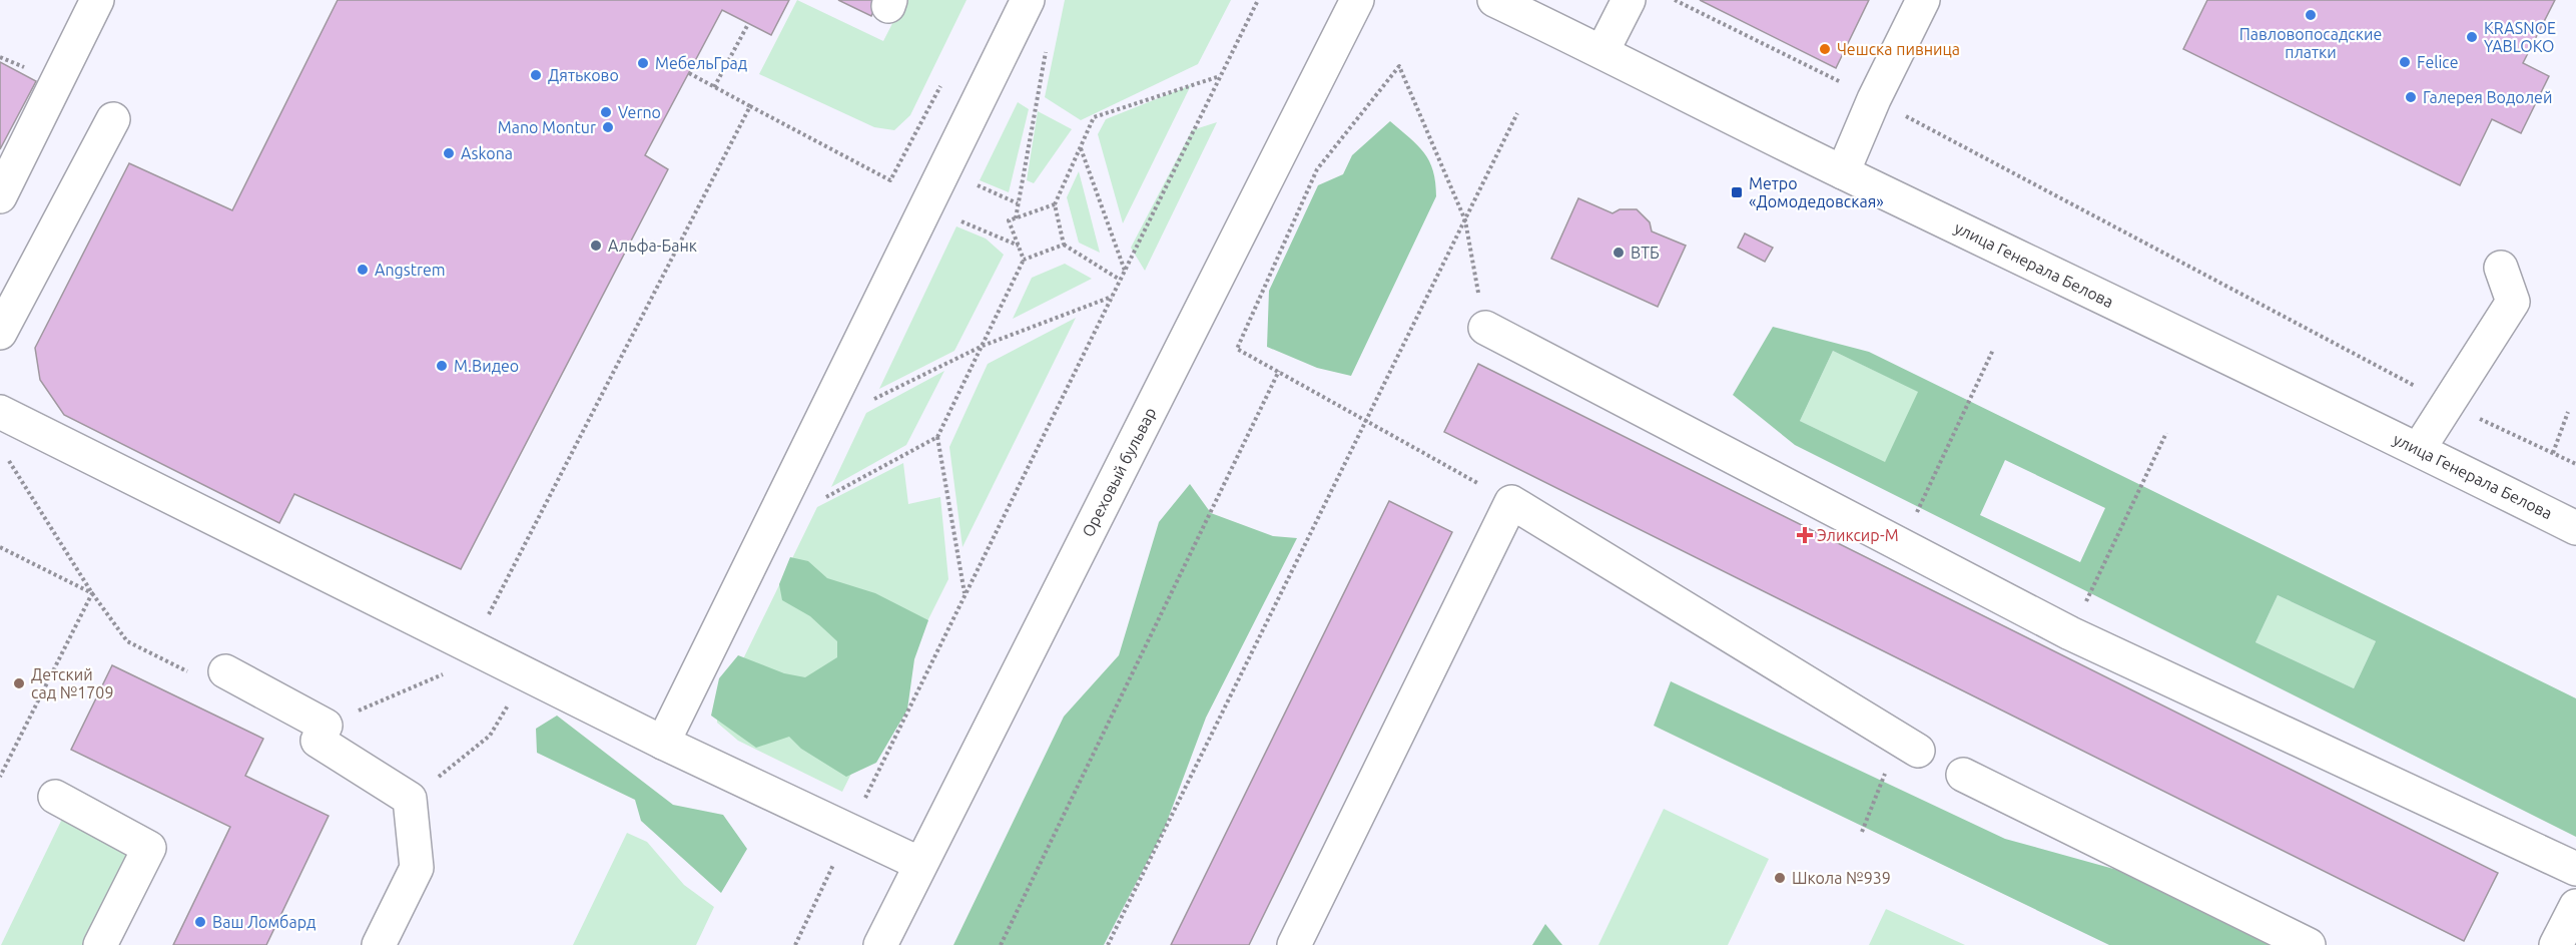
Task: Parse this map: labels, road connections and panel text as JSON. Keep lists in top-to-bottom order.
{
  "streets": {
    "street": ["улица Генерала Белова", "Ореховый бульвар"]
  },
  "places": {
    "other": [
      "Павловопосадские платки",
      "KRASNOE YABLOKO",
      "Чешска пивница",
      "Felice",
      "МебельГрад",
      "Дятьково",
      "Галерея Водолей",
      "Verno",
      "Mano Montur",
      "Askona",
      "Альфа-Банк",
      "ВТБ",
      "Angstrem",
      "М.Видео",
      "Детский сад №1709",
      "Школа №939",
      "Ваш Ломбард"
    ],
    "transit": ["Метро «Домодедовская»"],
    "health": ["Эликсир-М"]
  }
}
